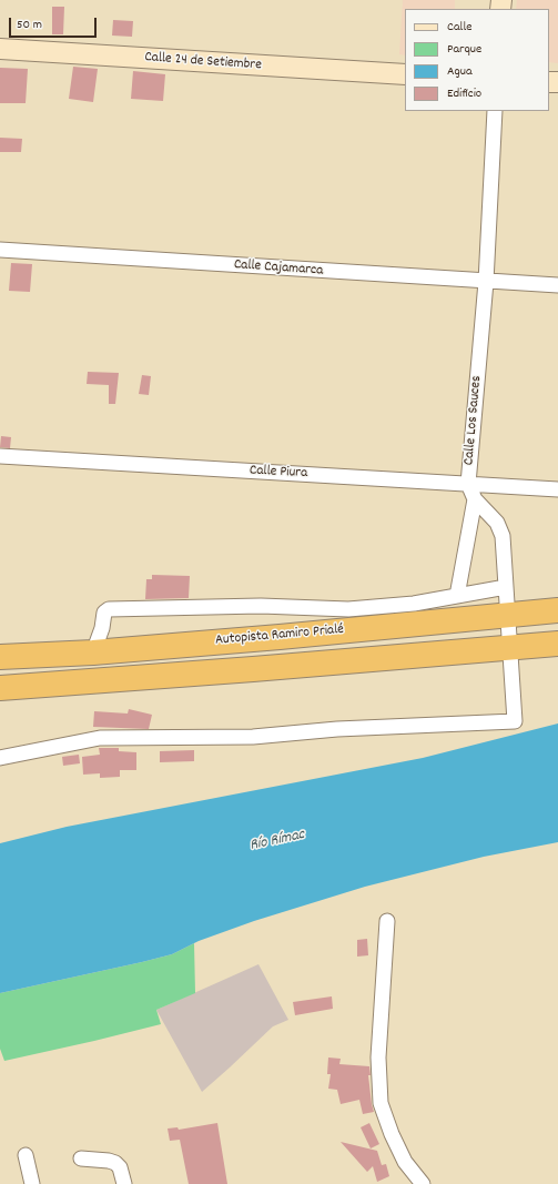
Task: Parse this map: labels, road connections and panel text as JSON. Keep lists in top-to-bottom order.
{
  "streets": {
    "highway": ["Autopista Ramiro Prialé"],
    "street": [
      "Calle 24 de Setiembre",
      "Calle Cajamarca",
      "Calle Los Sauces",
      "Calle Piura"
    ]
  },
  "crossings": [
    ["Calle Cajamarca", "Calle Los Sauces"],
    ["Calle Los Sauces", "Calle Piura"],
    ["Calle Los Sauces", "Autopista Ramiro Prialé"]
  ],
  "water": ["Río Rímac"],
  "legend": [
    "Calle",
    "Parque",
    "Agua",
    "Edificio"
  ],
  "scale_bar": "50 m"
}
